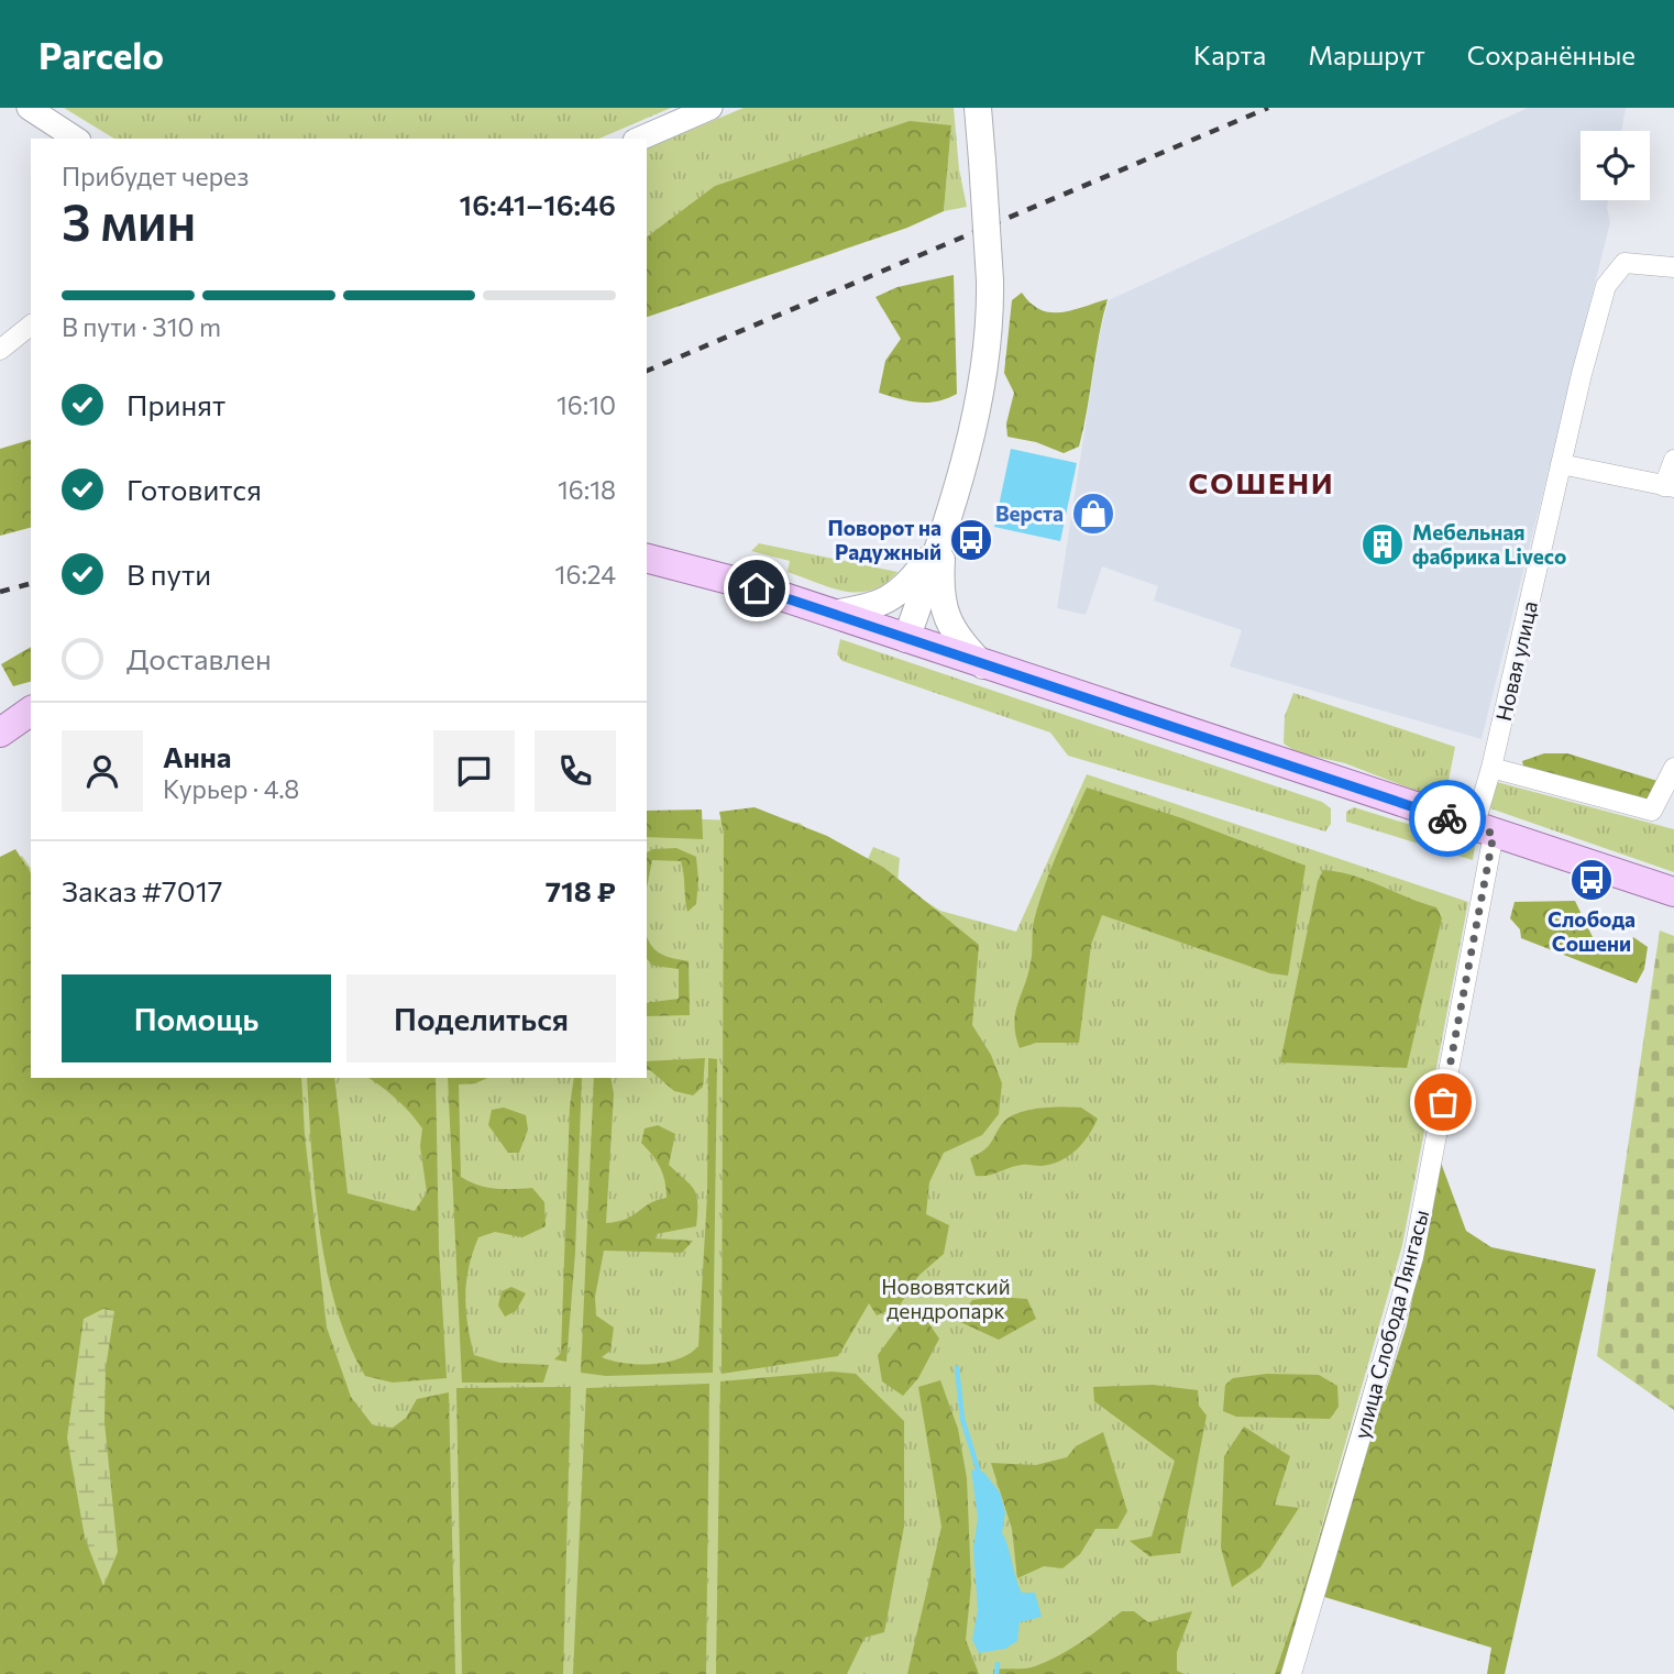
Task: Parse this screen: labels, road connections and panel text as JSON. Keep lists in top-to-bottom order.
{
  "streets": {
    "street": ["Новая улица", "улица Слобода Лянгасы"]
  },
  "crossings": [
    ["Новая улица", "улица Слобода Лянгасы"]
  ],
  "districts": ["СОШЕНИ"],
  "parks": ["Нововятский дендропарк"],
  "places": {
    "shop": ["Верста"],
    "bus stop": ["Поворот на Радужный", "Слобода Сошени"],
    "building": ["Мебельная фабрика Liveco"]
  },
  "page": {
    "header": "Parcelo",
    "nav": ["Карта", "Маршрут", "Сохранённые"],
    "heading": ["3 мин", "Прибудет через", "16:41–16:46"],
    "panel": [
      "Анна",
      "Курьер · 4.8",
      "Заказ #7017",
      "718 ₽"
    ],
    "bar": "В пути · 310 m",
    "list": [
      ["Принят", "16:10"],
      ["Готовится", "16:18"],
      ["В пути", "16:24"],
      "Доставлен"
    ],
    "buttons": ["Помощь", "Поделиться"]
  }
}
